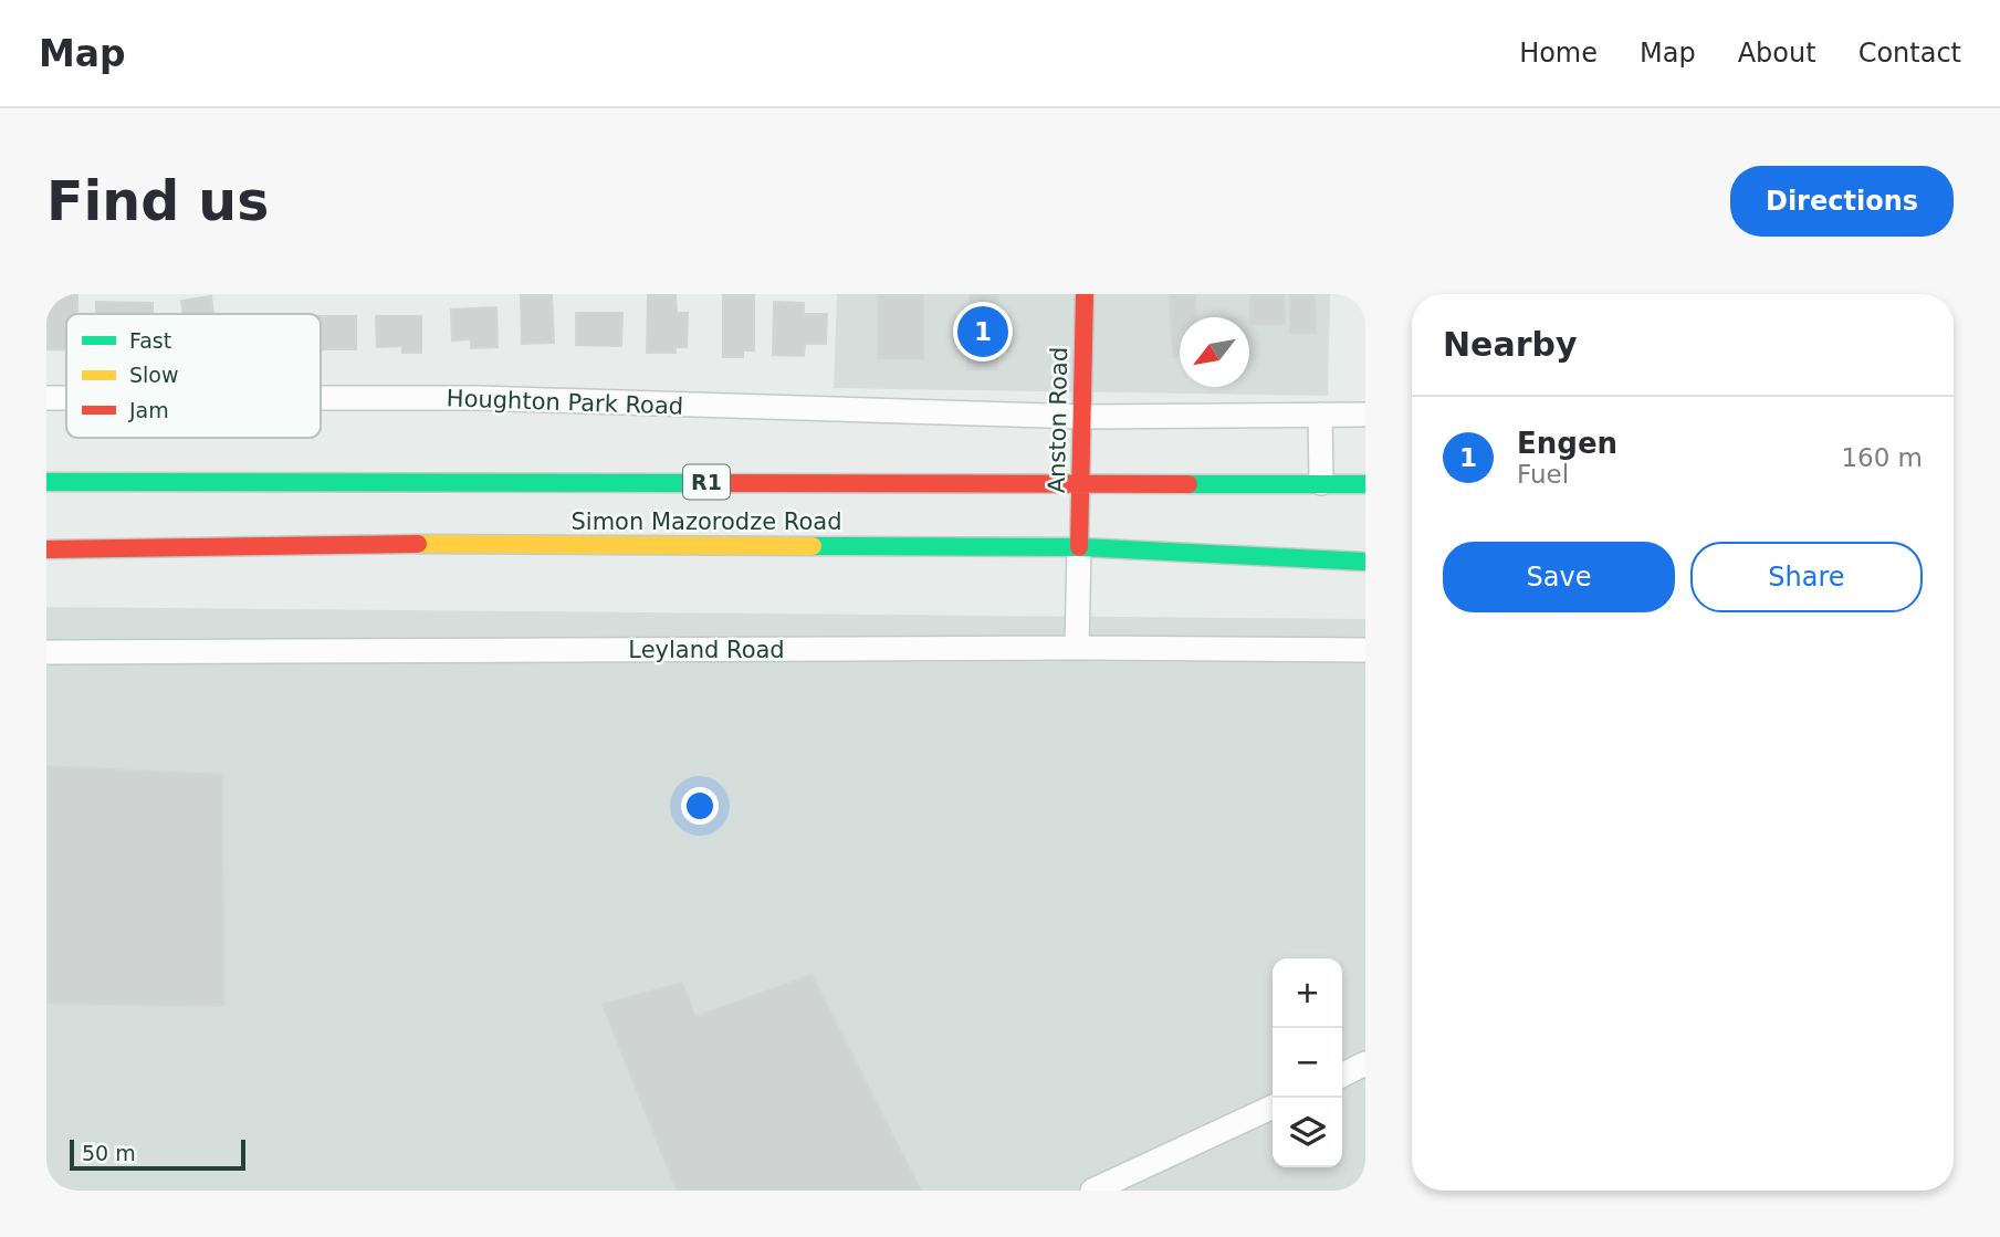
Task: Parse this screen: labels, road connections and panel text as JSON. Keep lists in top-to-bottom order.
{
  "streets": {
    "main road": ["Anston Road", "R1", "Simon Mazorodze Road"],
    "street": ["Houghton Park Road", "Leyland Road"]
  },
  "crossings": [
    ["Houghton Park Road", "Anston Road"],
    ["Anston Road", "Simon Mazorodze Road"]
  ],
  "legend": ["Fast", "Slow", "Jam"],
  "scale_bar": "50 m",
  "north": "bottom left",
  "page": {
    "header": "Map",
    "nav": [
      "Home",
      "Map",
      "About",
      "Contact"
    ],
    "buttons": [
      "Directions",
      ["Save", "Share"]
    ],
    "title": "Find us",
    "heading": "Nearby",
    "pins": "1",
    "list": [
      {
        "mark": "1",
        "name": "Engen",
        "note": "Fuel",
        "value": "160 m"
      }
    ],
    "map_buttons": ["+", "−"],
    "scale": "50 m"
  }
}
